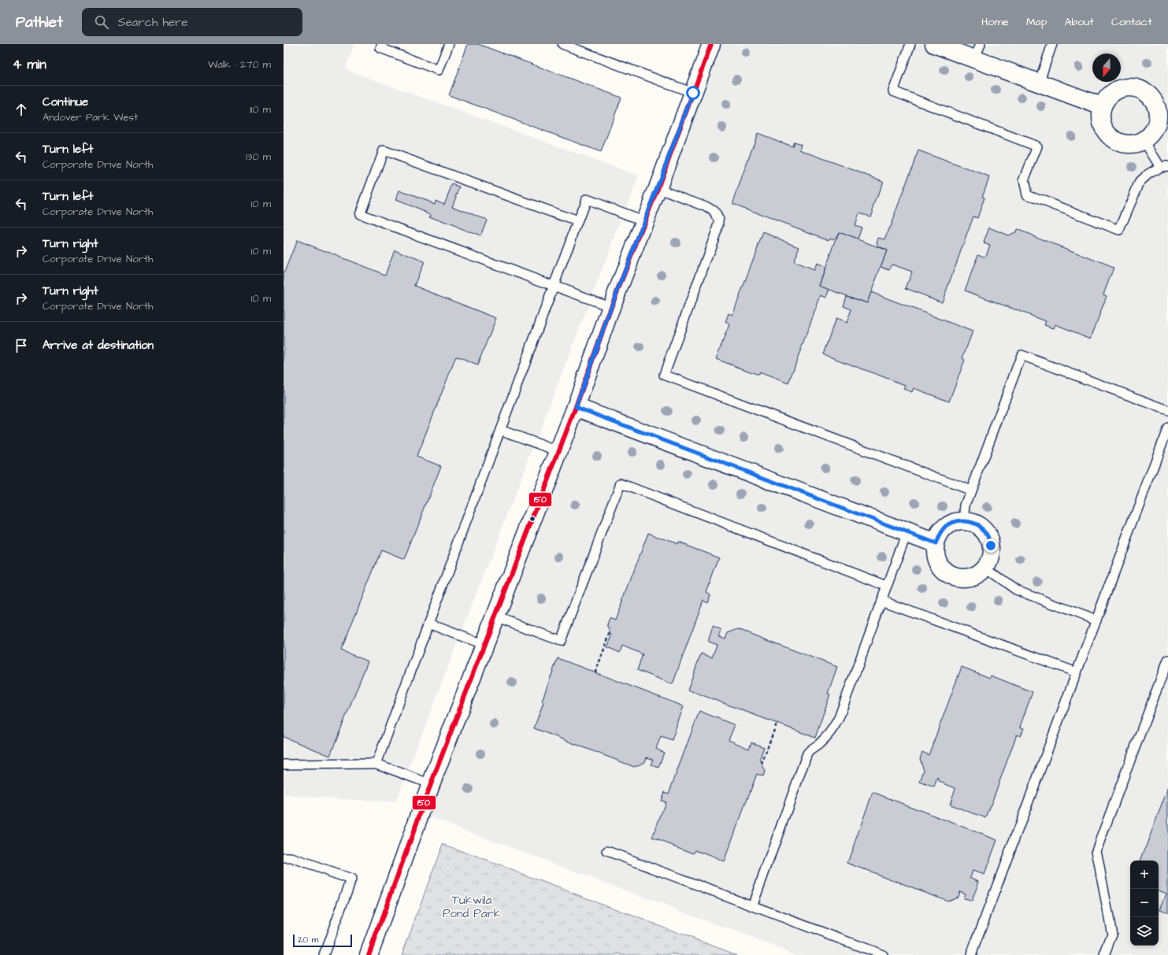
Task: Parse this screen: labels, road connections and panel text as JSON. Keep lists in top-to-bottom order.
{
  "parks": ["Tukwila Pond Park"],
  "lines": ["transit line 150"],
  "scale_bar": "20 m",
  "north": "bottom",
  "page": {
    "header": "Pathlet",
    "search": "Search here",
    "nav": [
      "Home",
      "Map",
      "About",
      "Contact"
    ],
    "heading": ["4 min", "Walk · 270 m"],
    "list": [
      ["Continue", "Andover Park West", "110 m"],
      ["Turn left", "Corporate Drive North", "130 m"],
      ["Turn left", "Corporate Drive North", "10 m"],
      ["Turn right", "Corporate Drive North", "10 m"],
      ["Turn right", "Corporate Drive North", "10 m"],
      "Arrive at destination"
    ],
    "map_buttons": ["+", "−"],
    "scale": "20 m"
  }
}
